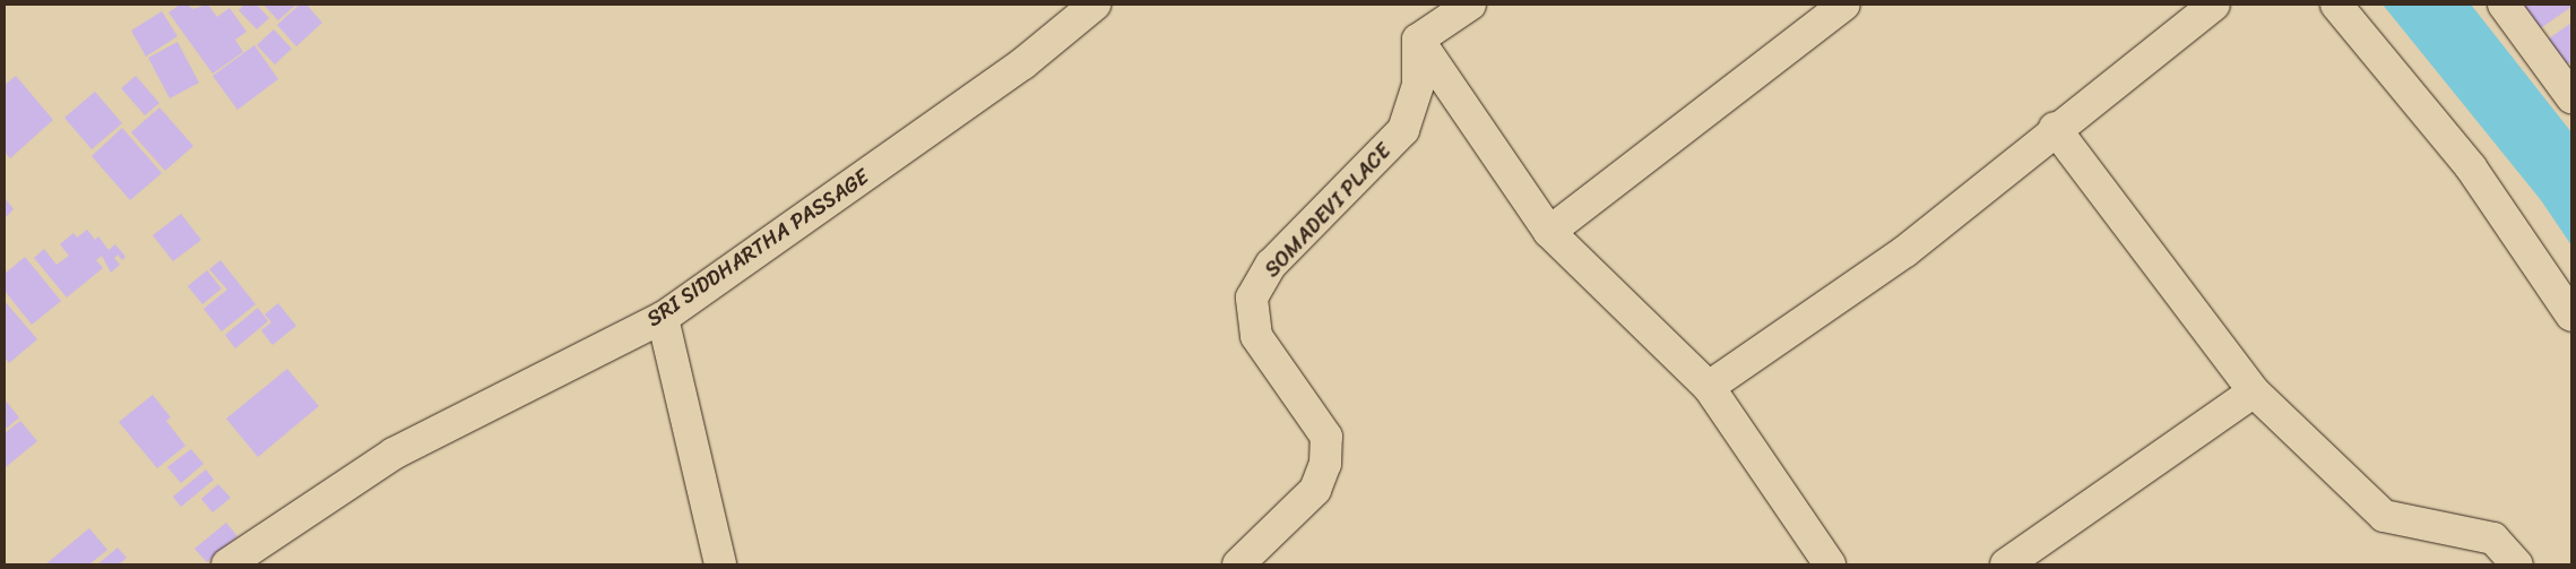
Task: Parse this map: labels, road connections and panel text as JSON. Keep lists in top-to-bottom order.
{
  "streets": {
    "street": ["SOMADEVI PLACE", "SRI SIDDHARTHA PASSAGE"]
  }
}
